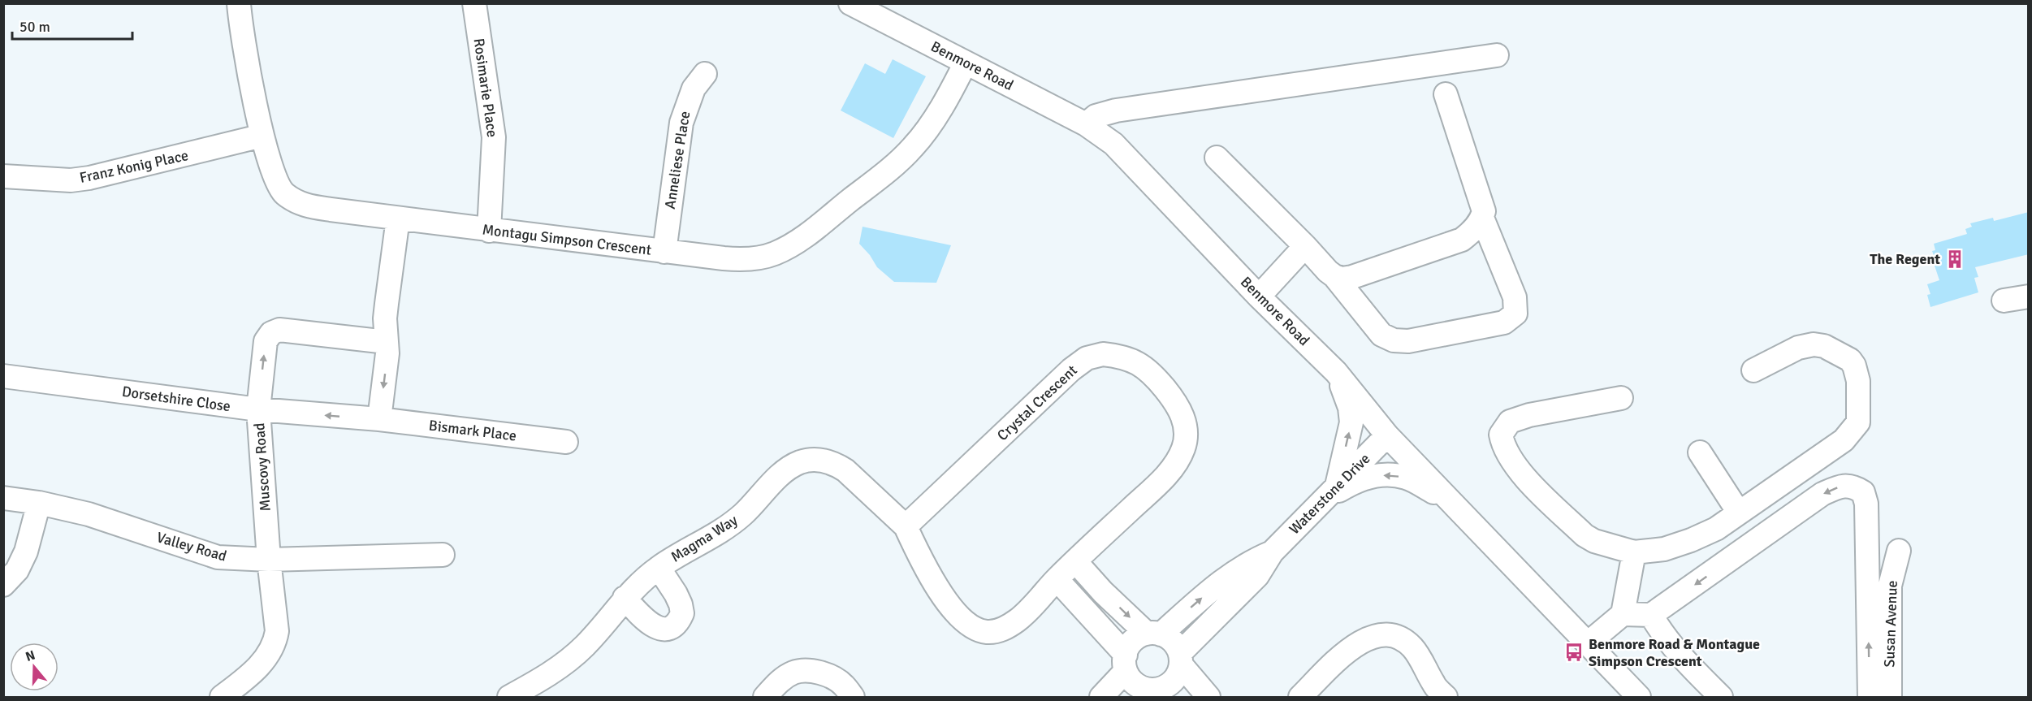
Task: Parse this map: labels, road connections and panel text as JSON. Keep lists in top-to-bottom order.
{
  "streets": {
    "street": [
      "Benmore Road",
      "Rosimarie Place",
      "Anneliese Place",
      "Franz Konig Place",
      "Montagu Simpson Crescent",
      "Dorsetshire Close",
      "Crystal Crescent",
      "Bismark Place",
      "Muscovy Road",
      "Waterstone Drive",
      "Magma Way",
      "Valley Road",
      "Susan Avenue"
    ]
  },
  "crossings": [
    ["Benmore Road", "Montagu Simpson Crescent"],
    ["Benmore Road", "Waterstone Drive"],
    ["Rosimarie Place", "Montagu Simpson Crescent"],
    ["Anneliese Place", "Montagu Simpson Crescent"],
    ["Franz Konig Place", "Montagu Simpson Crescent"],
    ["Dorsetshire Close", "Bismark Place"],
    ["Dorsetshire Close", "Muscovy Road"],
    ["Crystal Crescent", "Magma Way"],
    ["Muscovy Road", "Valley Road"]
  ],
  "places": {
    "building": ["The Regent"],
    "bus stop": ["Benmore Road & Montague Simpson Crescent"]
  },
  "scale_bar": "50 m",
  "north": "top"
}
